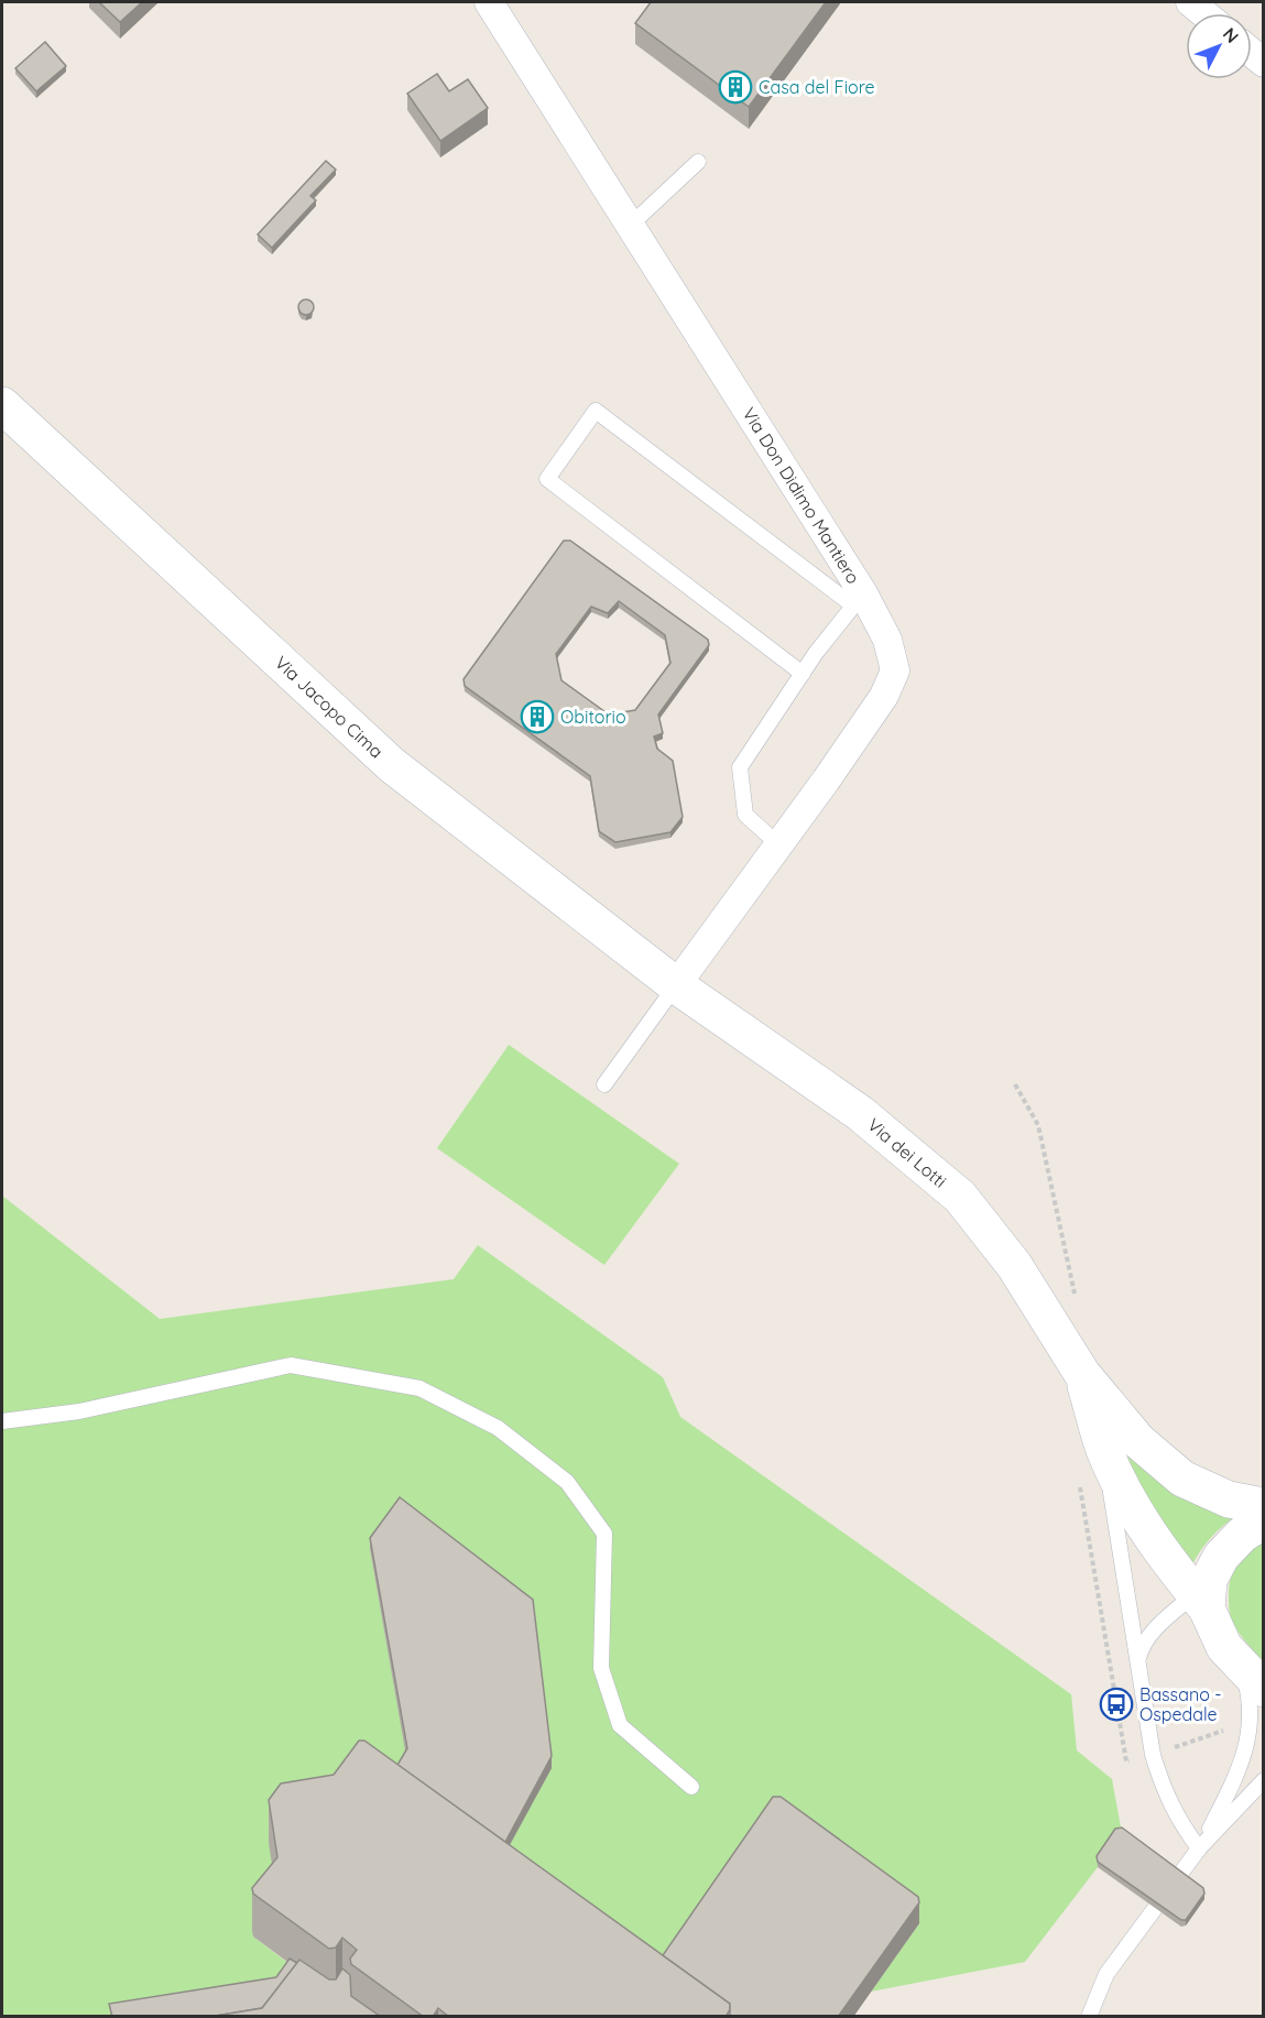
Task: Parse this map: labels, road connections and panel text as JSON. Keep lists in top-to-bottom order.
{
  "streets": {
    "street": ["Via Don Didimo Mantiero", "Via Jacopo Cima", "Via dei Lotti"]
  },
  "crossings": [
    ["Via Don Didimo Mantiero", "Via Jacopo Cima"],
    ["Via Don Didimo Mantiero", "Via dei Lotti"],
    ["Via Jacopo Cima", "Via dei Lotti"]
  ],
  "places": {
    "building": ["Casa del Fiore", "Obitorio"],
    "bus stop": ["Bassano - Ospedale"]
  },
  "north": "top right"
}
